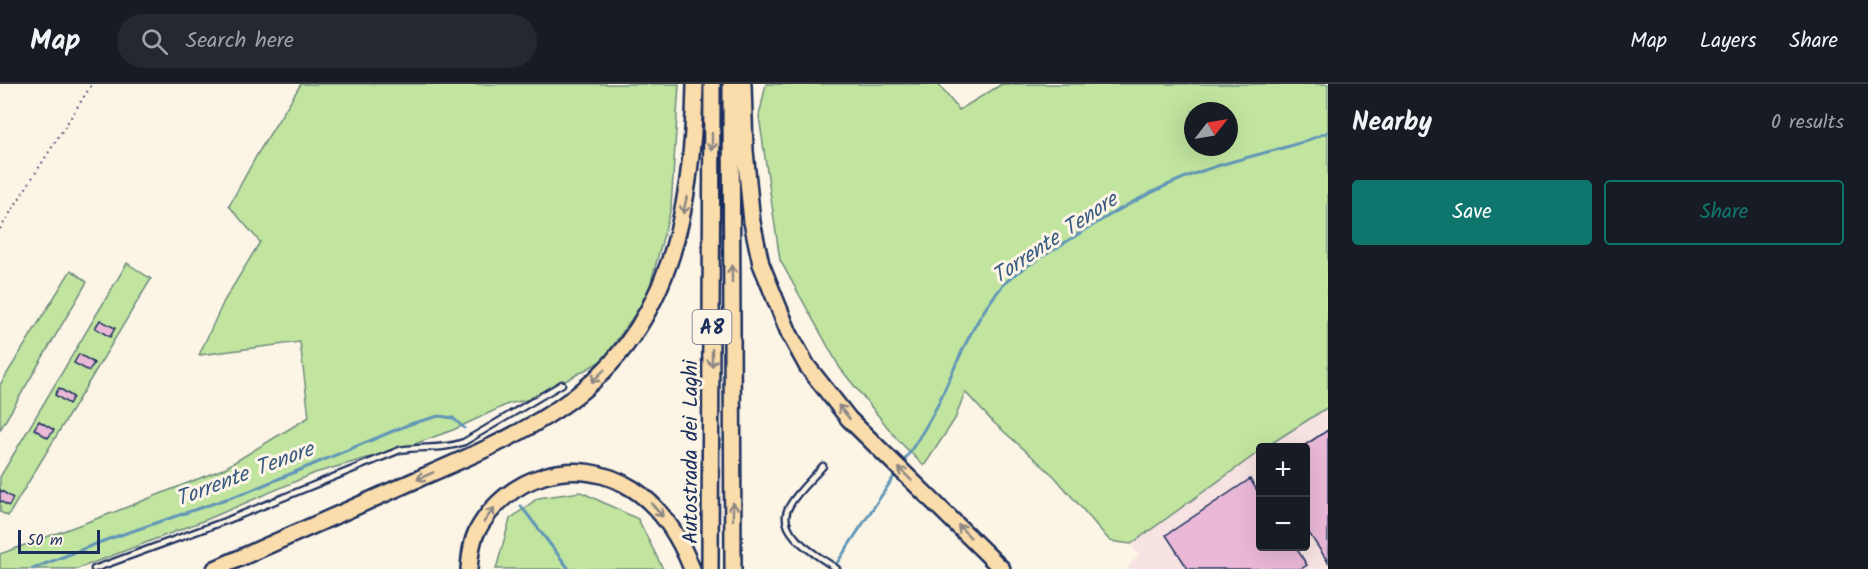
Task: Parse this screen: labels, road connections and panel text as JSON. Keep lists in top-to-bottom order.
{
  "streets": {
    "highway": ["A8", "Autostrada dei Laghi"]
  },
  "water": ["Torrente Tenore"],
  "scale_bar": "50 m",
  "north": "top right",
  "page": {
    "header": "Map",
    "search": "Search here",
    "nav": ["Map", "Layers", "Share"],
    "heading": ["Nearby", "0 results"],
    "buttons": ["Save", "Share"],
    "map_buttons": ["+", "−"],
    "scale": "50 m"
  }
}
